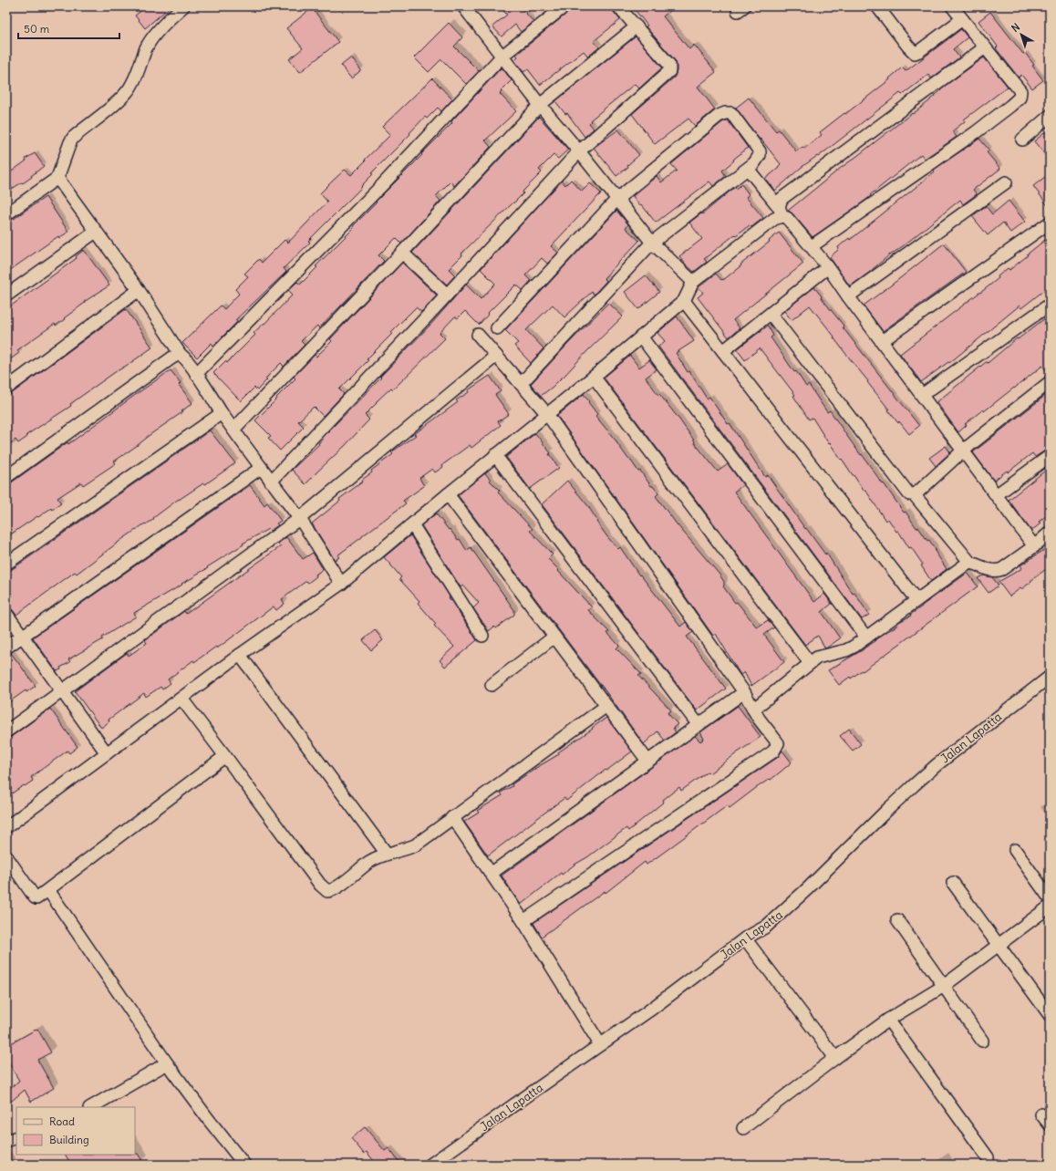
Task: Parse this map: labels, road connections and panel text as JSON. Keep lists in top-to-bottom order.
{
  "streets": {
    "street": ["Jalan Lapatta"]
  },
  "legend": ["Road", "Building"],
  "scale_bar": "50 m",
  "north": "top left"
}
